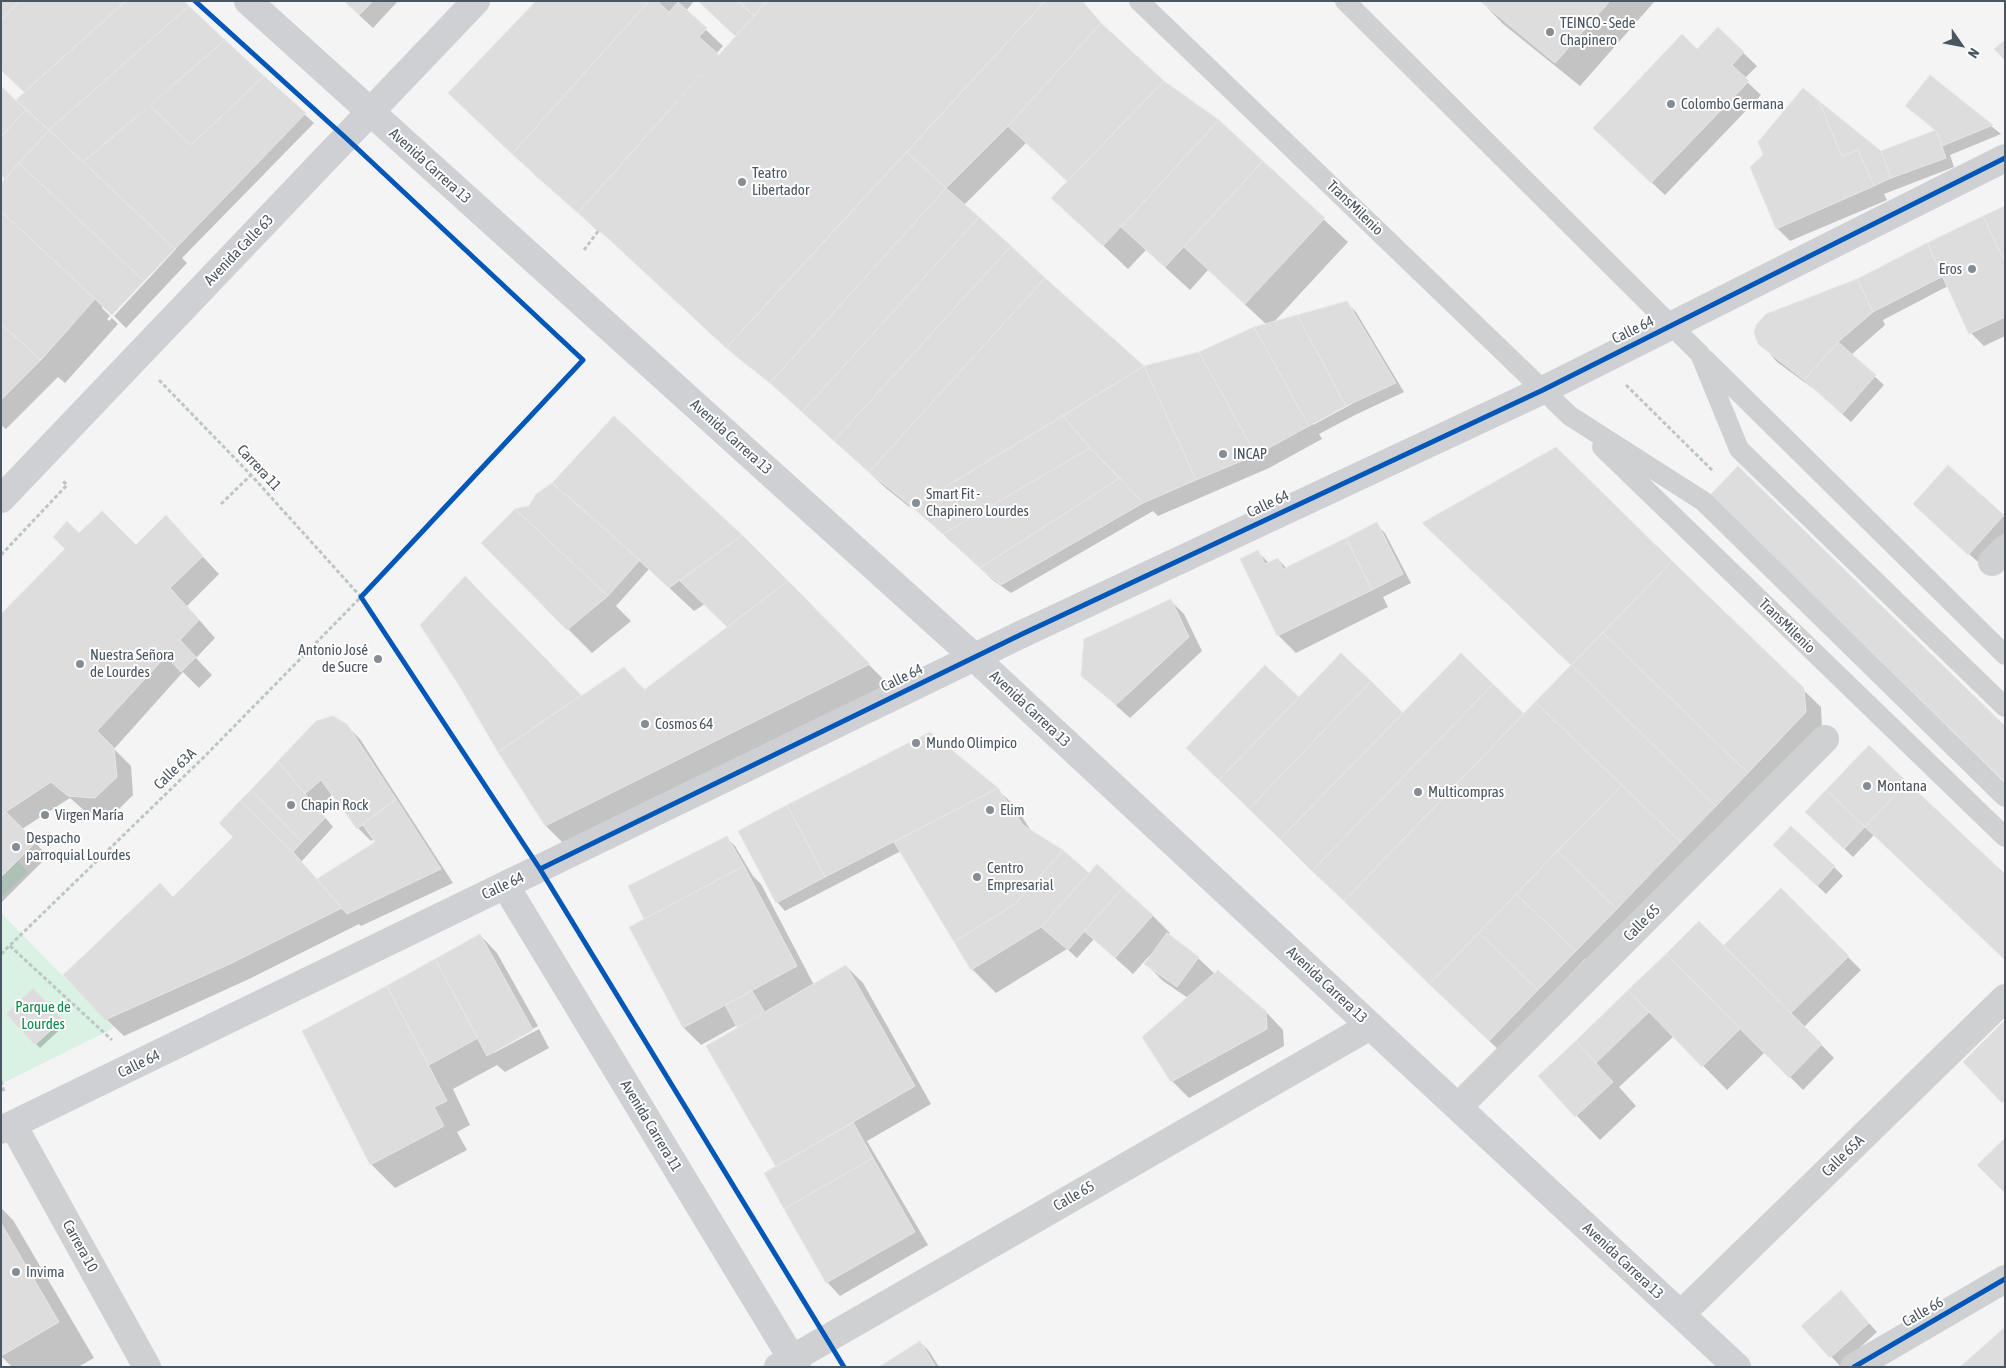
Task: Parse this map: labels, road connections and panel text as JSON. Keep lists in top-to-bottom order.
{
  "streets": {
    "main road": [
      "Avenida Carrera 13",
      "Avenida Calle 63",
      "Calle 64",
      "Avenida Carrera 11"
    ],
    "street": [
      "Calle 65",
      "Calle 65A",
      "Carrera 10",
      "Calle 66"
    ],
    "lane": ["TransMilenio"],
    "path": ["Carrera 11", "Calle 63A"]
  },
  "crossings": [
    ["Avenida Carrera 13", "Avenida Calle 63"],
    ["Avenida Carrera 13", "Calle 64"],
    ["Avenida Carrera 13", "Calle 65"],
    ["Avenida Carrera 13", "Calle 65A"],
    ["TransMilenio", "Calle 64"],
    ["Avenida Calle 63", "Carrera 11"],
    ["Calle 64", "Avenida Carrera 11"],
    ["Calle 64", "Carrera 10"],
    ["Carrera 11", "Calle 63A"],
    ["Calle 65", "Avenida Carrera 11"]
  ],
  "parks": ["Parque de Lourdes"],
  "places": [
    "TEINCO - Sede Chapinero",
    "Colombo Germana",
    "Teatro Libertador",
    "Eros",
    "INCAP",
    "Smart Fit - Chapinero Lourdes",
    "Antonio José de Sucre",
    "Nuestra Señora de Lourdes",
    "Cosmos 64",
    "Mundo Olimpico",
    "Montana",
    "Multicompras",
    "Chapin Rock",
    "Elim",
    "Virgen María",
    "Despacho parroquial Lourdes",
    "Centro Empresarial",
    "Invima"
  ],
  "north": "bottom right"
}
